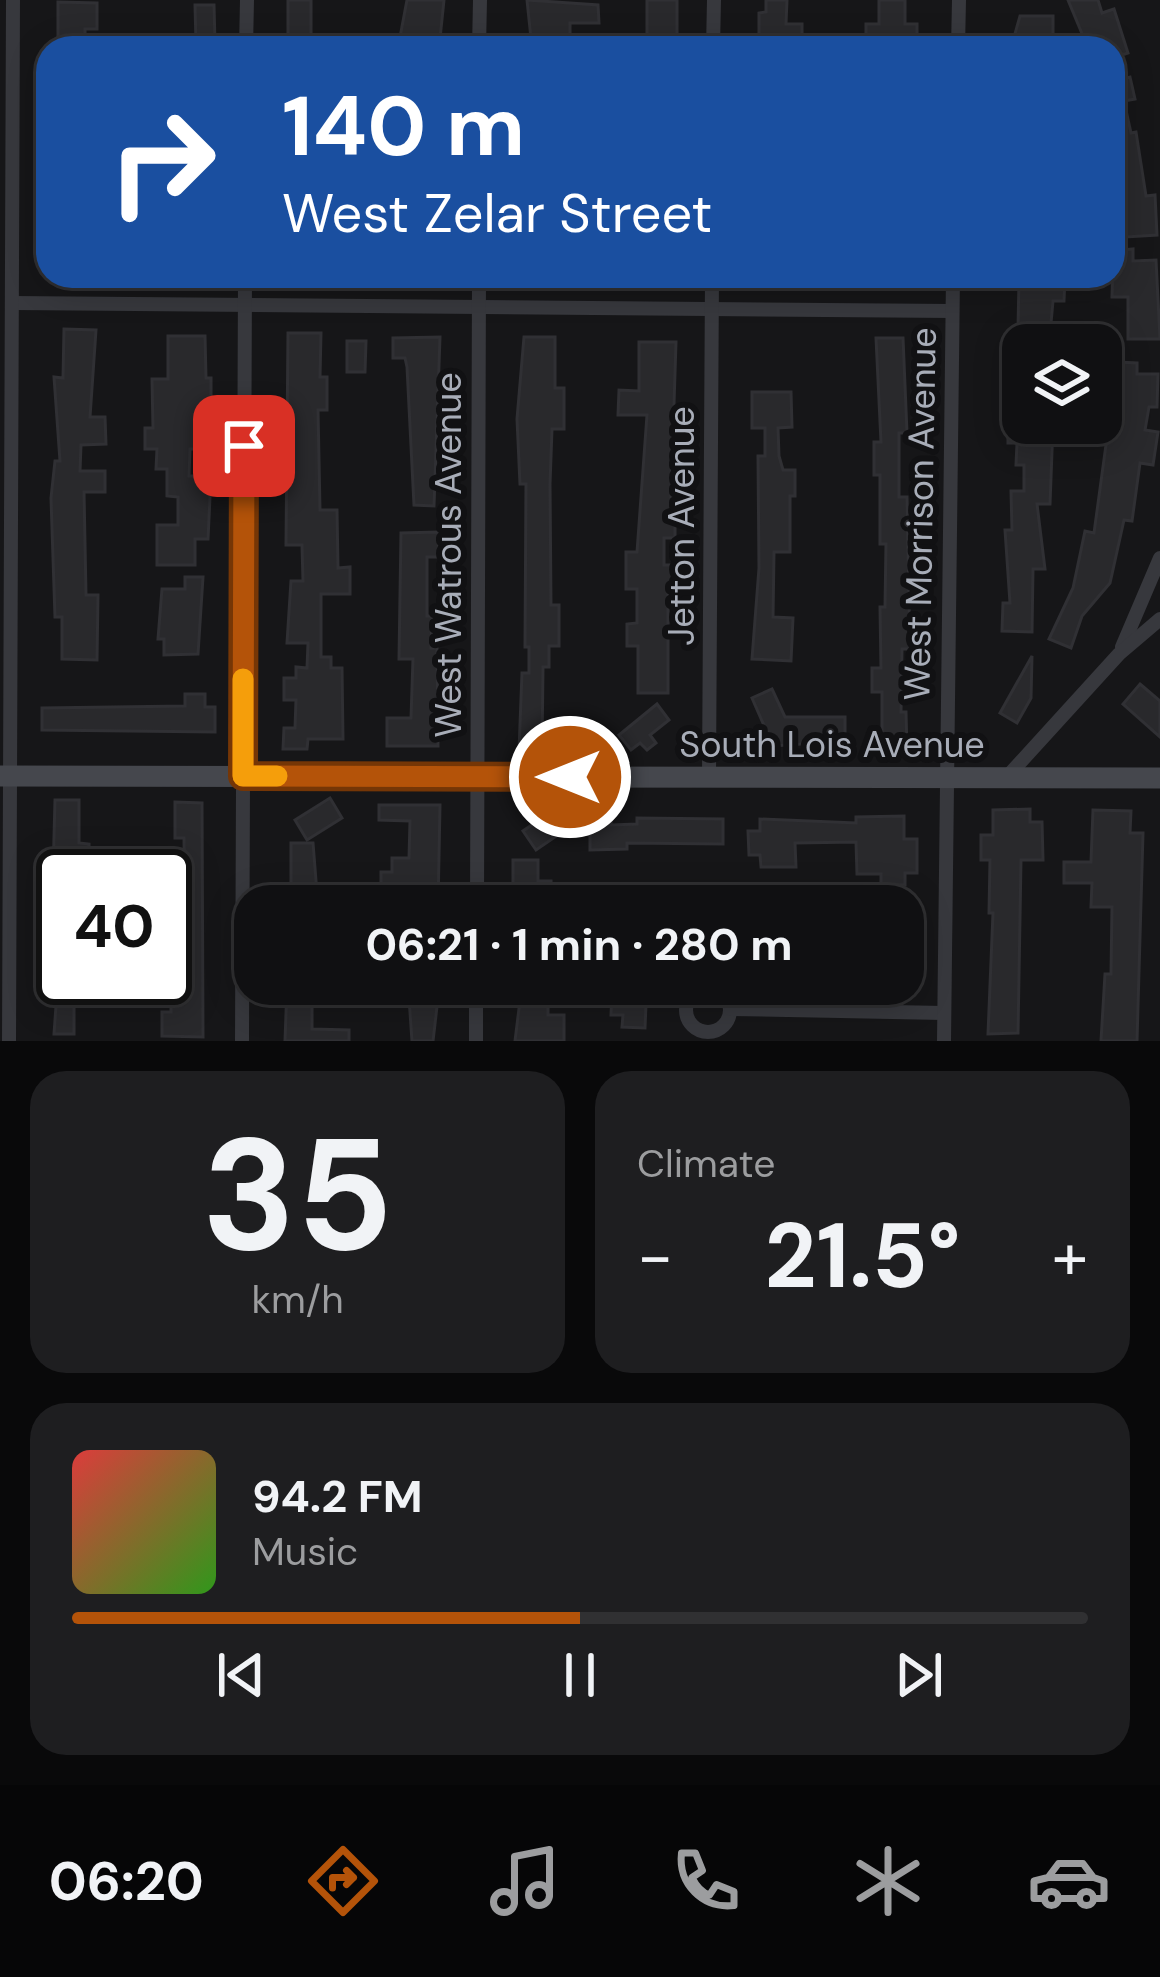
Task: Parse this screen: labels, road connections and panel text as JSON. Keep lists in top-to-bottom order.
{
  "streets": {
    "street": [
      "West Morrison Avenue",
      "Jetton Avenue",
      "West Watrous Avenue",
      "South Lois Avenue"
    ]
  },
  "crossings": [
    ["West Morrison Avenue", "South Lois Avenue"],
    ["Jetton Avenue", "South Lois Avenue"],
    ["West Watrous Avenue", "South Lois Avenue"]
  ],
  "page": {
    "turn": ["140 m", "West Zelar Street"],
    "limit": "40",
    "trip": "06:21 · 1 min · 280 m",
    "tile": [
      ["35", "km/h"],
      "Climate"
    ],
    "heat": ["−", "21.5°", "+"],
    "song": ["94.2 FM", "Music"],
    "tabs": "06:20"
  }
}
